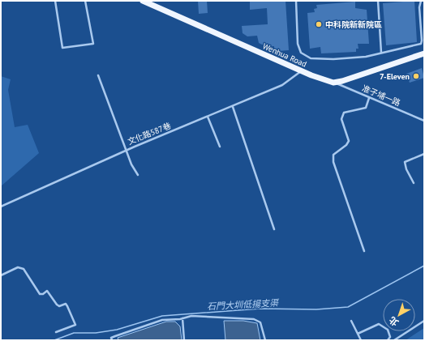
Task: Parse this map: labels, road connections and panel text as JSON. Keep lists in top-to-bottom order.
{
  "streets": {
    "main road": ["Wenhua Road"],
    "lane": ["准子埔一路", "文化路587巷"]
  },
  "crossings": [
    ["Wenhua Road", "准子埔一路"],
    ["Wenhua Road", "文化路587巷"]
  ],
  "water": ["石門大圳低揚支渠"],
  "places": ["中科院新新院區", "7-Eleven"],
  "north": "bottom left"
}
